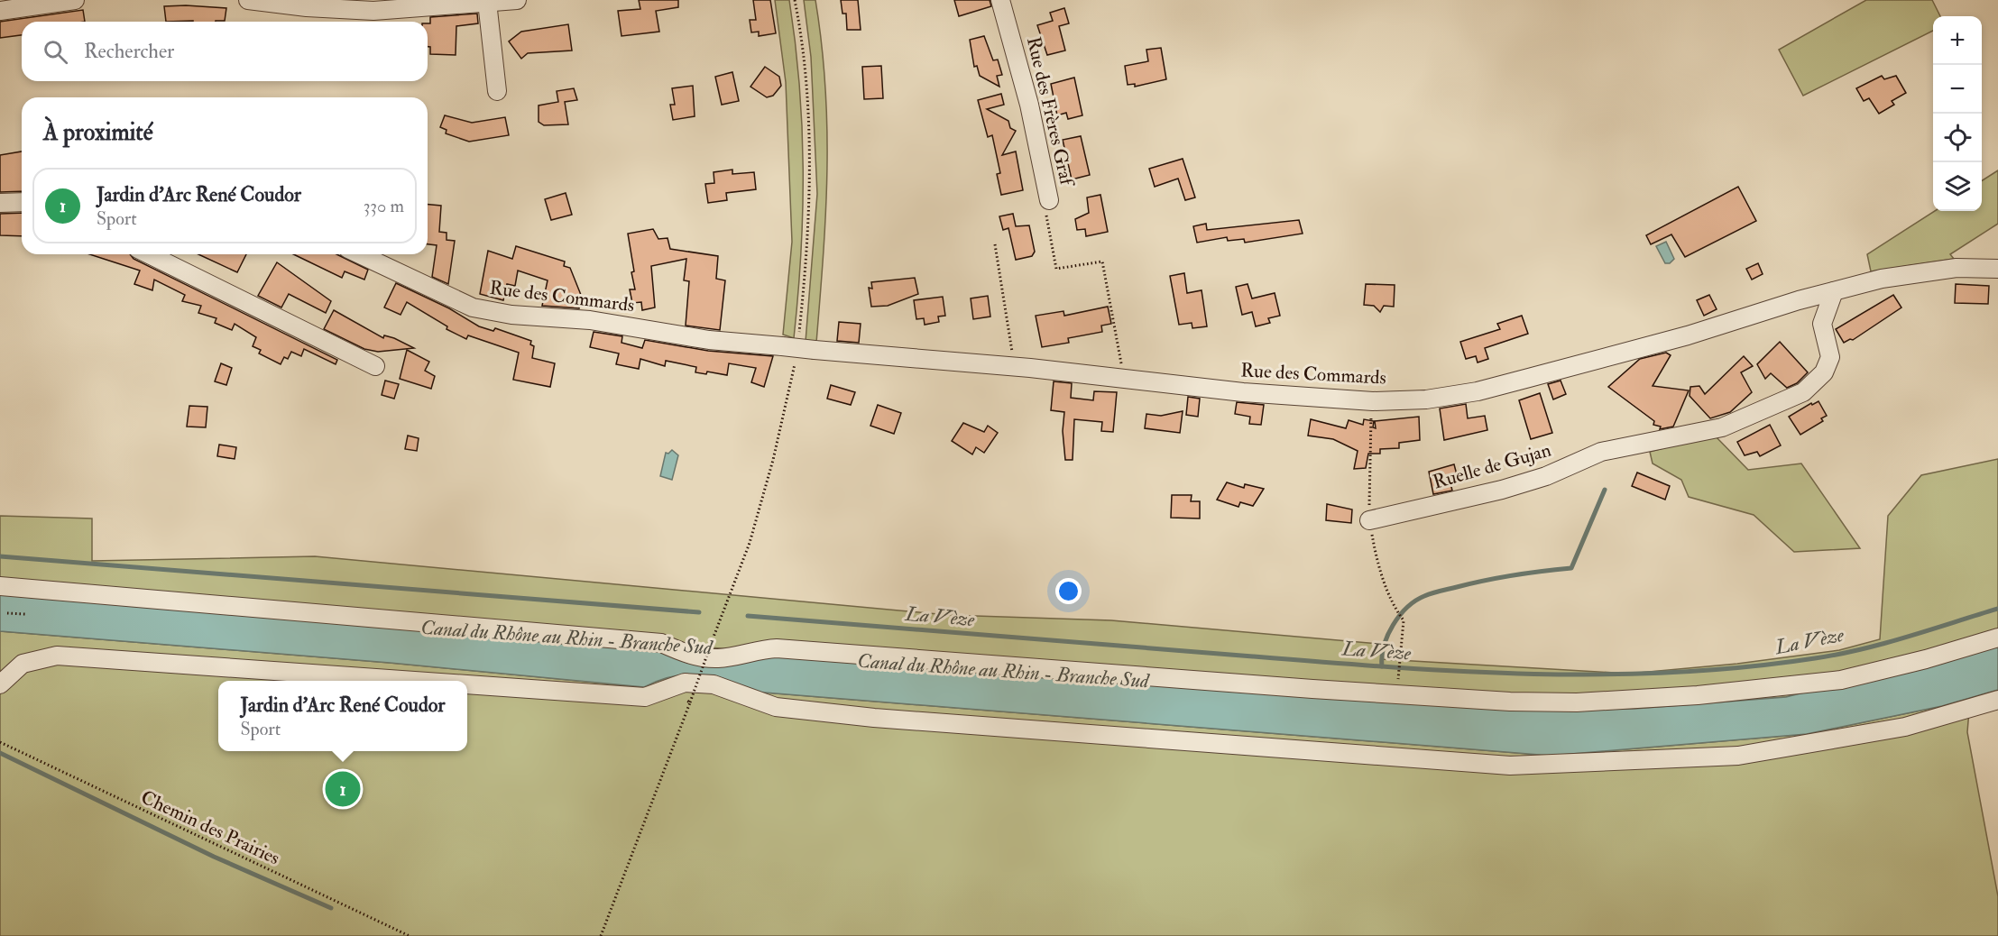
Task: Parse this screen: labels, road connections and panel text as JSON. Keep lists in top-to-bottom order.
{
  "streets": {
    "street": ["Rue des Frères Graf", "Rue des Commards", "Ruelle de Gujan"],
    "path": ["Chemin des Prairies"]
  },
  "water": ["La Vèze", "Canal du Rhône au Rhin - Branche Sud"],
  "page": {
    "map_buttons": ["+", "−"],
    "search": "Rechercher",
    "heading": "À proximité",
    "list": [
      {
        "mark": "1",
        "name": "Jardin d'Arc René Coudor",
        "note": "Sport",
        "value": "330 m"
      }
    ],
    "popup": ["Jardin d'Arc René Coudor", "Sport"],
    "pins": "1"
  }
}
